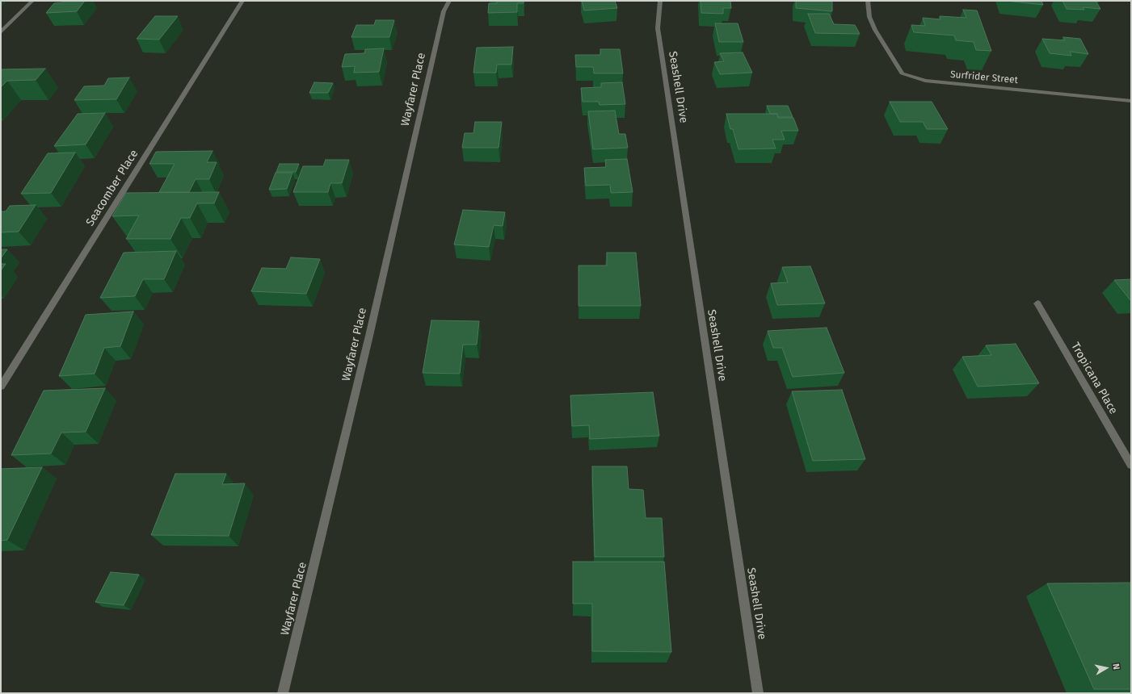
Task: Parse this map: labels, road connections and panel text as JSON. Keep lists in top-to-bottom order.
{
  "streets": {
    "street": [
      "Surfrider Street",
      "Seashell Drive",
      "Wayfarer Place",
      "Seacomber Place",
      "Tropicana Place"
    ]
  },
  "north": "right"
}
